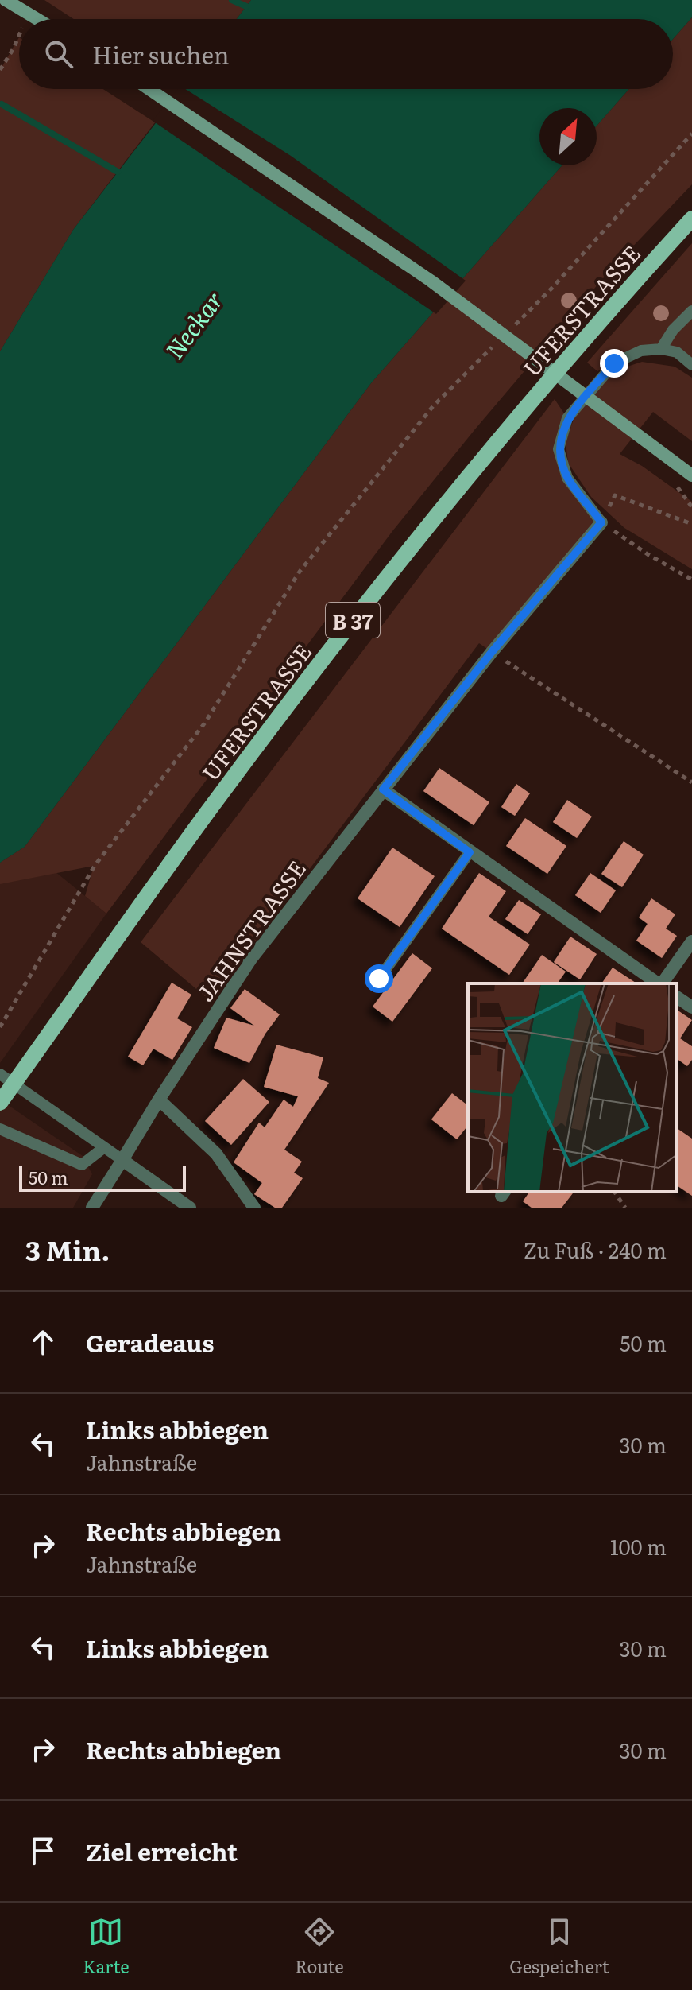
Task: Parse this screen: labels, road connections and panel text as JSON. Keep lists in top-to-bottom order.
{
  "streets": {
    "main road": ["UFERSTRASSE", "B 37"],
    "street": ["JAHNSTRASSE"]
  },
  "water": ["Neckar"],
  "scale_bar": "50 m",
  "north": "top right",
  "page": {
    "search": "Hier suchen",
    "scale": "50 m",
    "heading": ["3 Min.", "Zu Fuß · 240 m"],
    "list": [
      ["Geradeaus", "50 m"],
      ["Links abbiegen", "Jahnstraße", "30 m"],
      ["Rechts abbiegen", "Jahnstraße", "100 m"],
      ["Links abbiegen", "30 m"],
      ["Rechts abbiegen", "30 m"],
      "Ziel erreicht"
    ],
    "nav": ["Karte", "Route", "Gespeichert"]
  }
}
